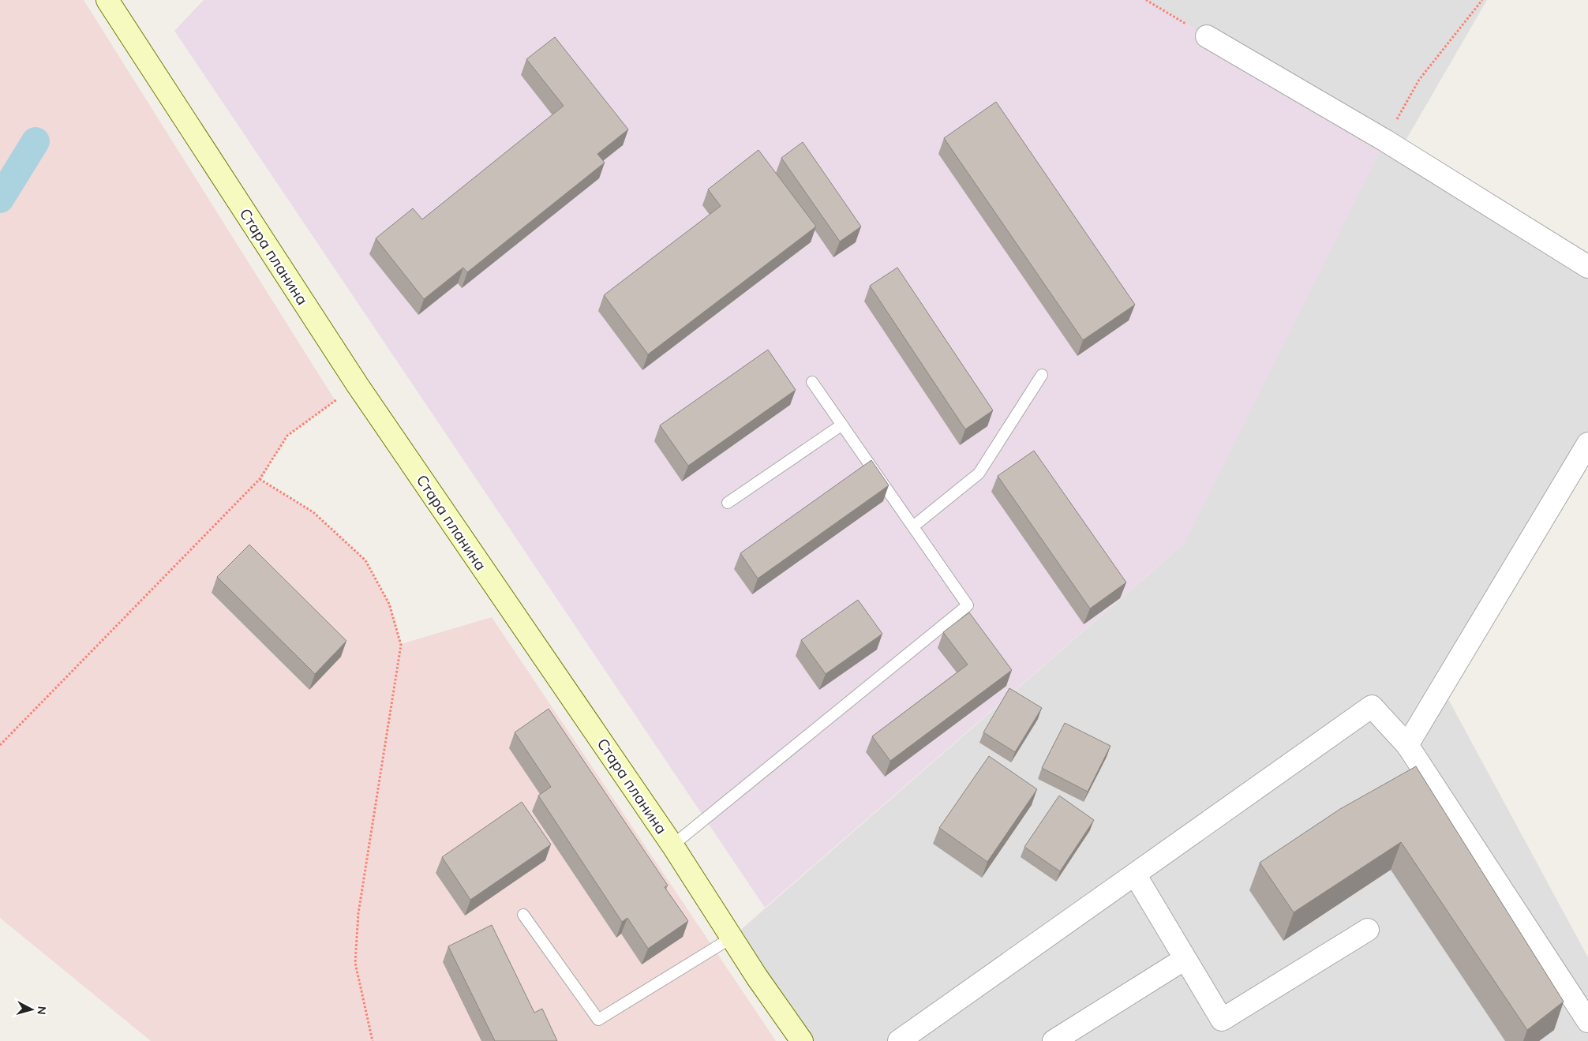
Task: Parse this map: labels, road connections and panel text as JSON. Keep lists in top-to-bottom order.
{
  "streets": {
    "street": ["Стара планина"]
  },
  "north": "right"
}
